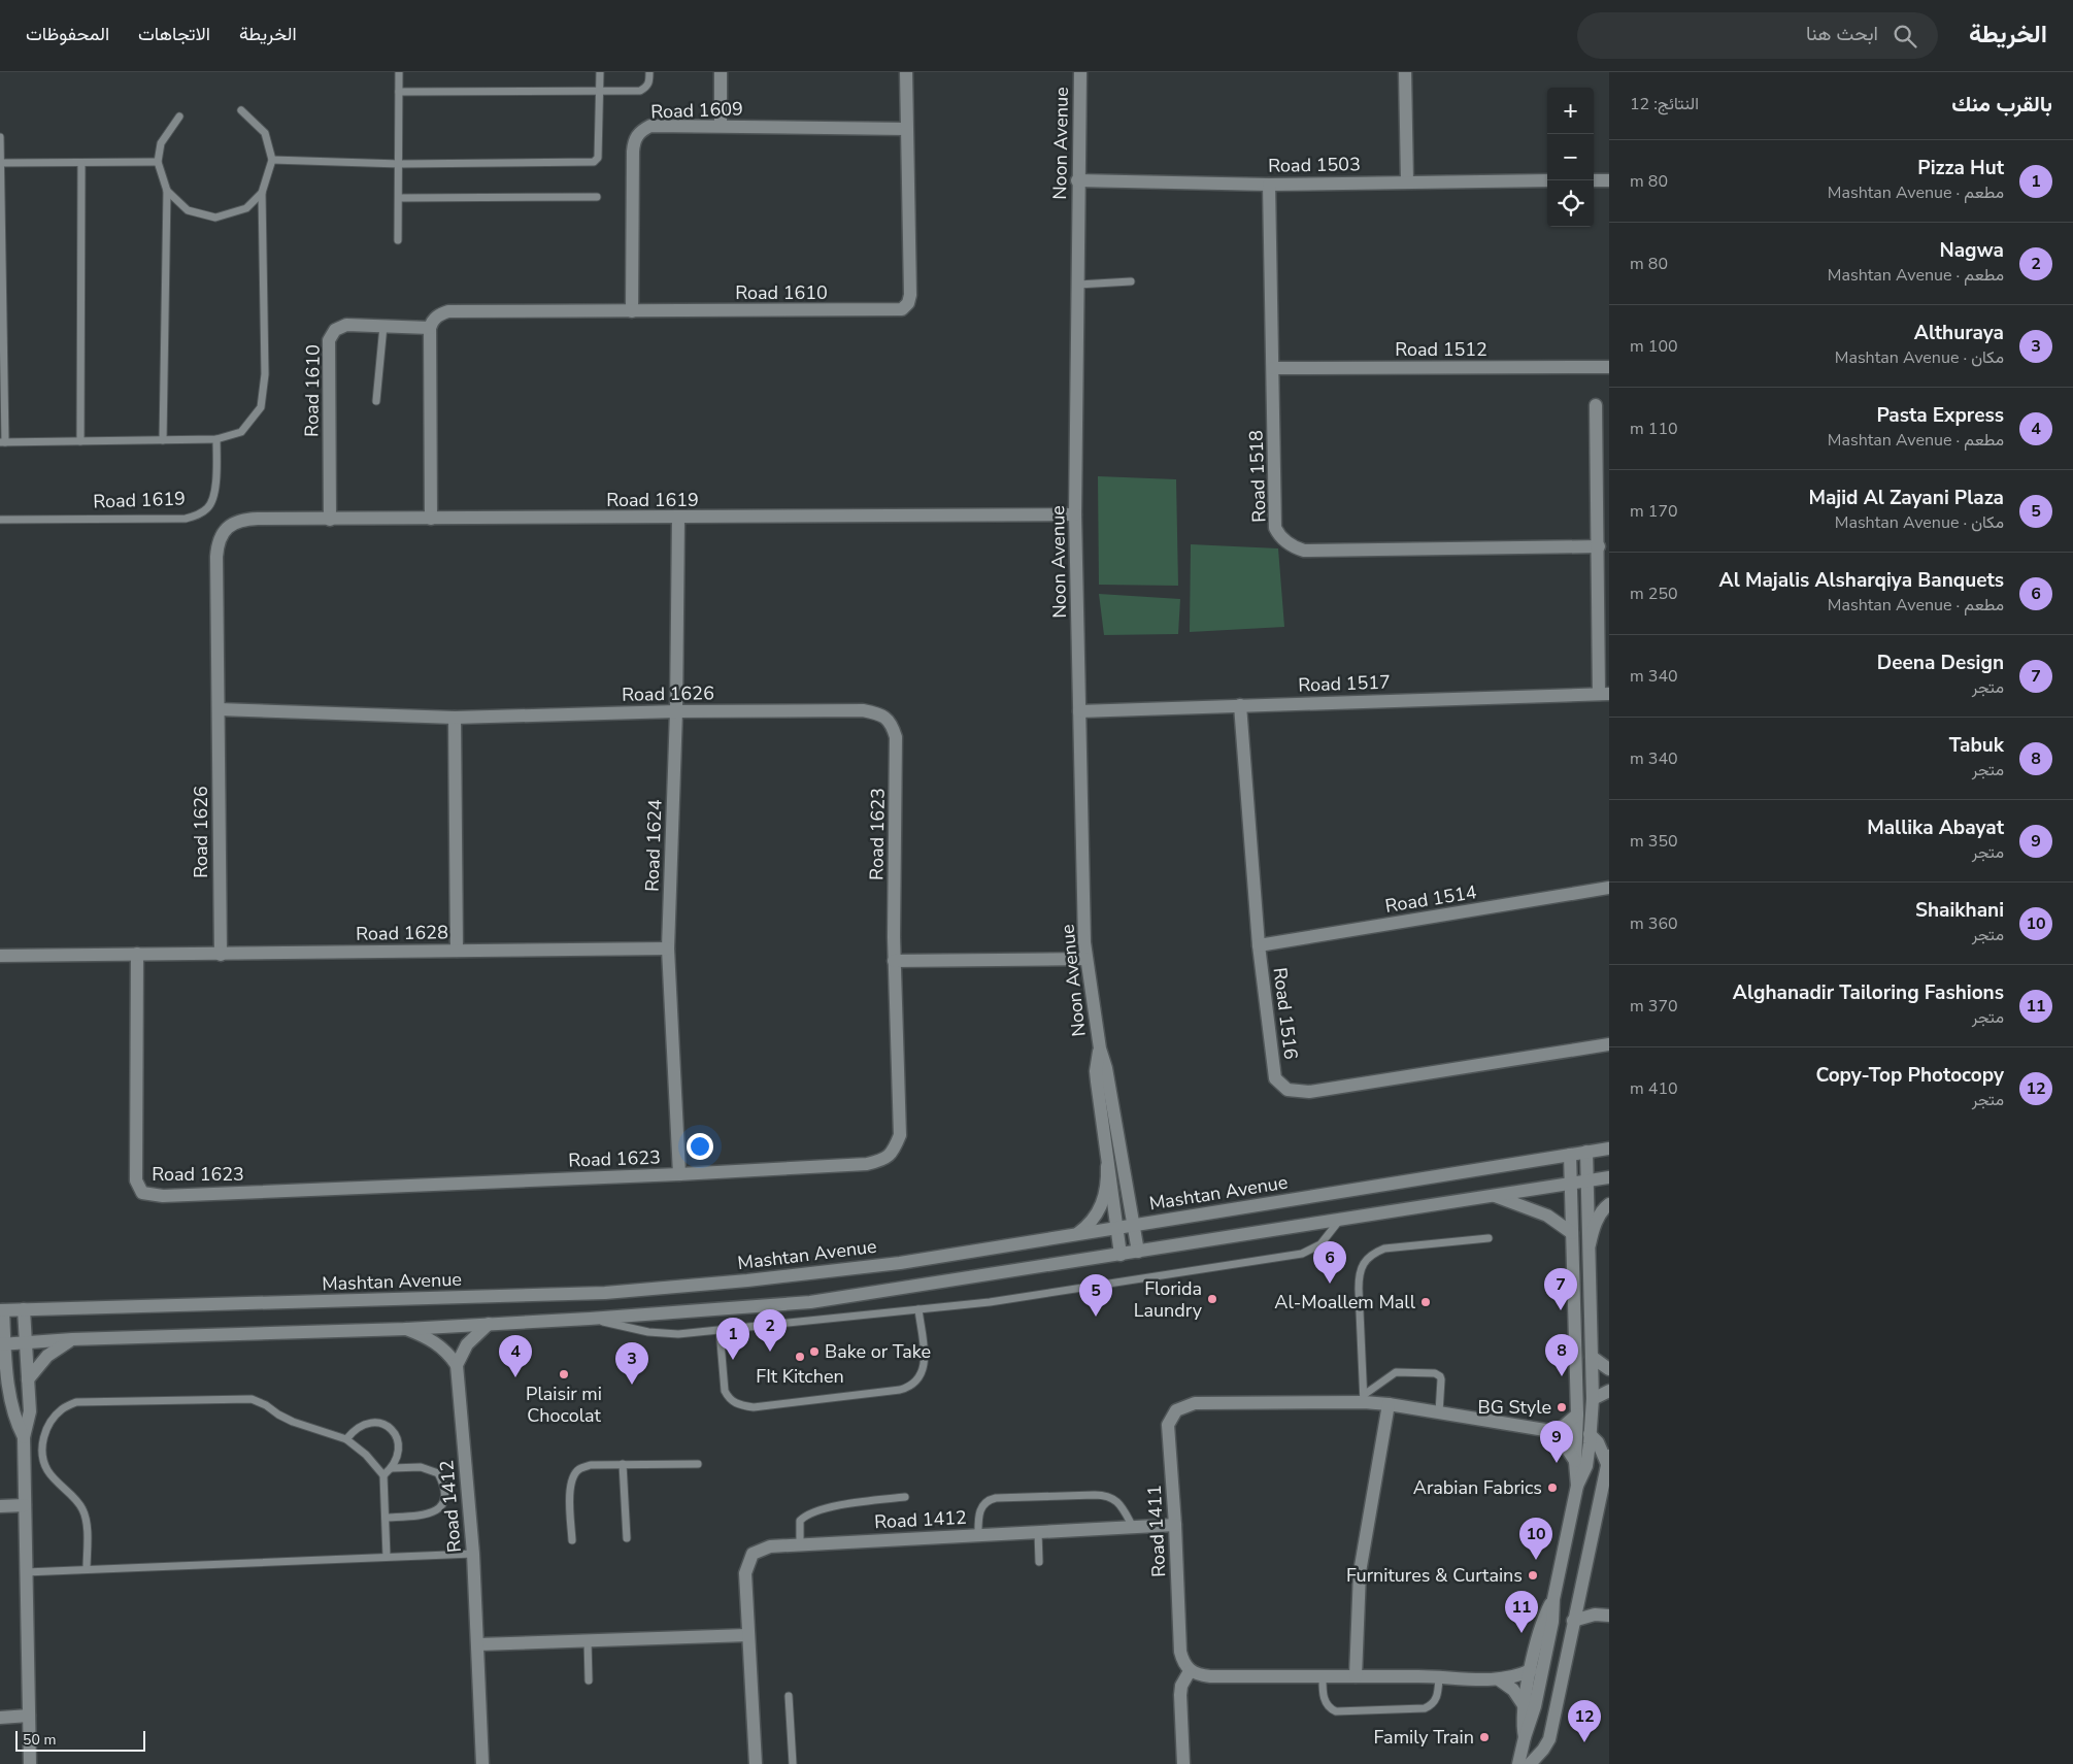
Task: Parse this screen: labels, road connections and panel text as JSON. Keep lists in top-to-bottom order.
{
  "streets": {
    "street": [
      "Road 1609",
      "Noon Avenue",
      "Road 1503",
      "Road 1610",
      "Road 1512",
      "Road 1518",
      "Road 1619",
      "Road 1517",
      "Road 1626",
      "Road 1623",
      "Road 1624",
      "Road 1514",
      "Road 1628",
      "Road 1516",
      "Mashtan Avenue",
      "Road 1412",
      "Road 1411"
    ]
  },
  "crossings": [
    ["Road 1609", "Road 1610"],
    ["Noon Avenue", "Road 1503"],
    ["Noon Avenue", "Road 1619"],
    ["Noon Avenue", "Road 1517"],
    ["Noon Avenue", "Mashtan Avenue"],
    ["Road 1503", "Road 1518"],
    ["Road 1610", "Road 1619"],
    ["Road 1512", "Road 1518"],
    ["Road 1619", "Road 1626"],
    ["Road 1619", "Road 1624"],
    ["Road 1517", "Road 1516"],
    ["Road 1626", "Road 1623"],
    ["Road 1626", "Road 1624"],
    ["Road 1626", "Road 1628"],
    ["Road 1623", "Road 1624"],
    ["Road 1623", "Road 1628"],
    ["Road 1624", "Road 1628"],
    ["Road 1514", "Road 1516"],
    ["Road 1412", "Road 1411"]
  ],
  "places": [
    "Florida Laundry",
    "Al-Moallem Mall",
    "Bake or Take",
    "FIt Kitchen",
    "Plaisir mi Chocolat",
    "BG Style",
    "Arabian Fabrics",
    "Furnitures & Curtains",
    "Family Train"
  ],
  "scale_bar": "50 m",
  "page": {
    "header": "الخريطة",
    "search": "ابحث هنا",
    "nav": ["الخريطة", "الاتجاهات", "المحفوظات"],
    "heading": ["بالقرب منك", "النتائج: 12"],
    "map_buttons": ["+", "−"],
    "list": [
      {
        "mark": "1",
        "name": "Pizza Hut",
        "note": "مطعم · Mashtan Avenue",
        "value": "80 m"
      },
      {
        "mark": "2",
        "name": "Nagwa",
        "note": "مطعم · Mashtan Avenue",
        "value": "80 m"
      },
      {
        "mark": "3",
        "name": "Althuraya",
        "note": "مكان · Mashtan Avenue",
        "value": "100 m"
      },
      {
        "mark": "4",
        "name": "Pasta Express",
        "note": "مطعم · Mashtan Avenue",
        "value": "110 m"
      },
      {
        "mark": "5",
        "name": "Majid Al Zayani Plaza",
        "note": "مكان · Mashtan Avenue",
        "value": "170 m"
      },
      {
        "mark": "6",
        "name": "Al Majalis Alsharqiya Banquets",
        "note": "مطعم · Mashtan Avenue",
        "value": "250 m"
      },
      {
        "mark": "7",
        "name": "Deena Design",
        "note": "متجر",
        "value": "340 m"
      },
      {
        "mark": "8",
        "name": "Tabuk",
        "note": "متجر",
        "value": "340 m"
      },
      {
        "mark": "9",
        "name": "Mallika Abayat",
        "note": "متجر",
        "value": "350 m"
      },
      {
        "mark": "10",
        "name": "Shaikhani",
        "note": "متجر",
        "value": "360 m"
      },
      {
        "mark": "11",
        "name": "Alghanadir Tailoring Fashions",
        "note": "متجر",
        "value": "370 m"
      },
      {
        "mark": "12",
        "name": "Copy-Top Photocopy",
        "note": "متجر",
        "value": "410 m"
      }
    ],
    "pins": [
      "6",
      "7",
      "5",
      "2",
      "1",
      "8",
      "4",
      "3",
      "9",
      "10",
      "11",
      "12"
    ],
    "scale": "50 m"
  }
}
